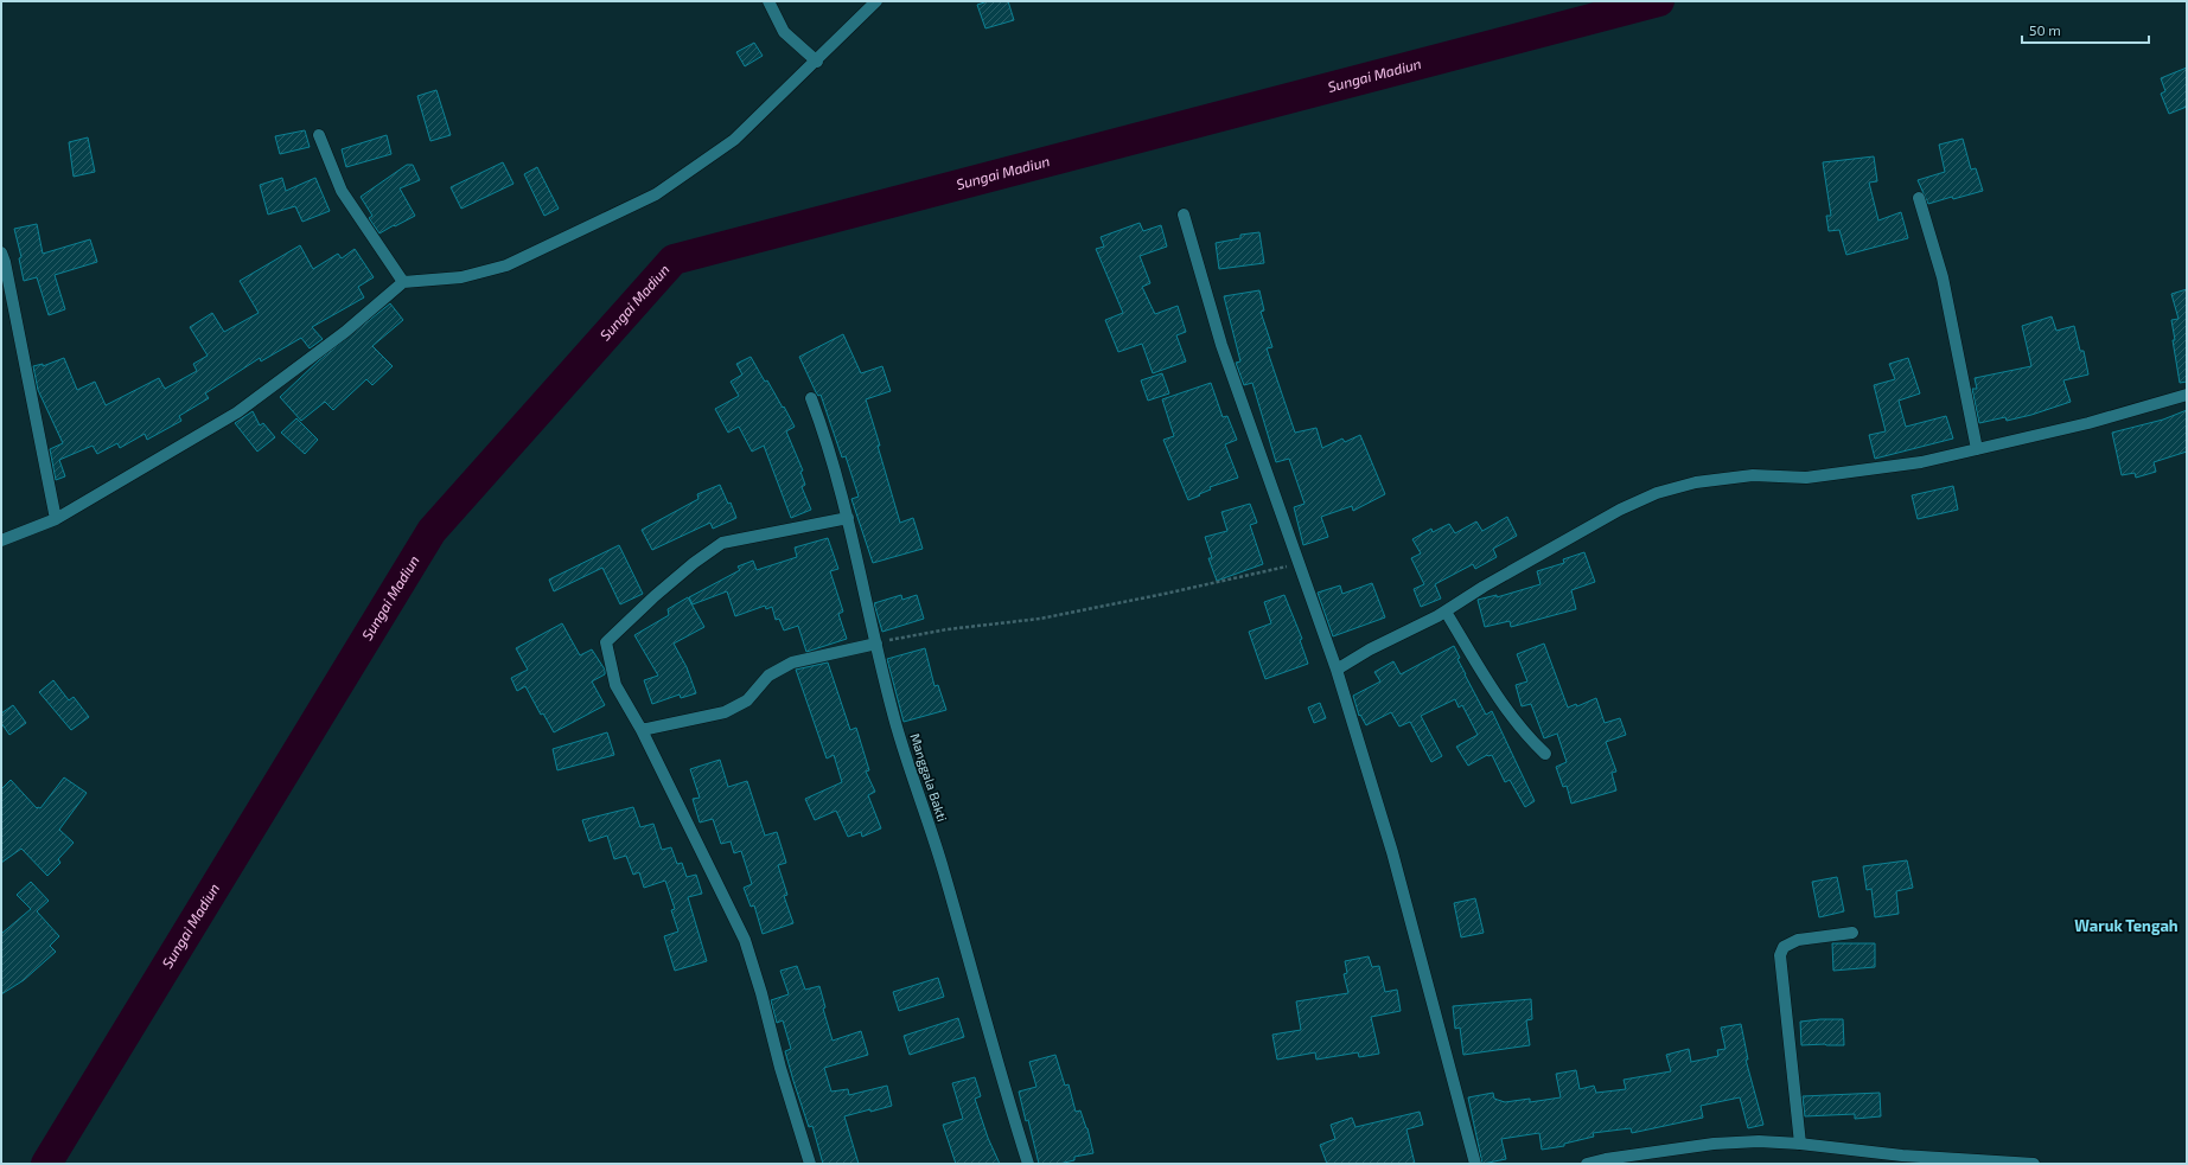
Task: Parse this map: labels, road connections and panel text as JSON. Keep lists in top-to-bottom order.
{
  "streets": {
    "street": ["Manggala Bakti"]
  },
  "districts": ["Waruk Tengah"],
  "water": ["Sungai Madiun"],
  "scale_bar": "50 m"
}
